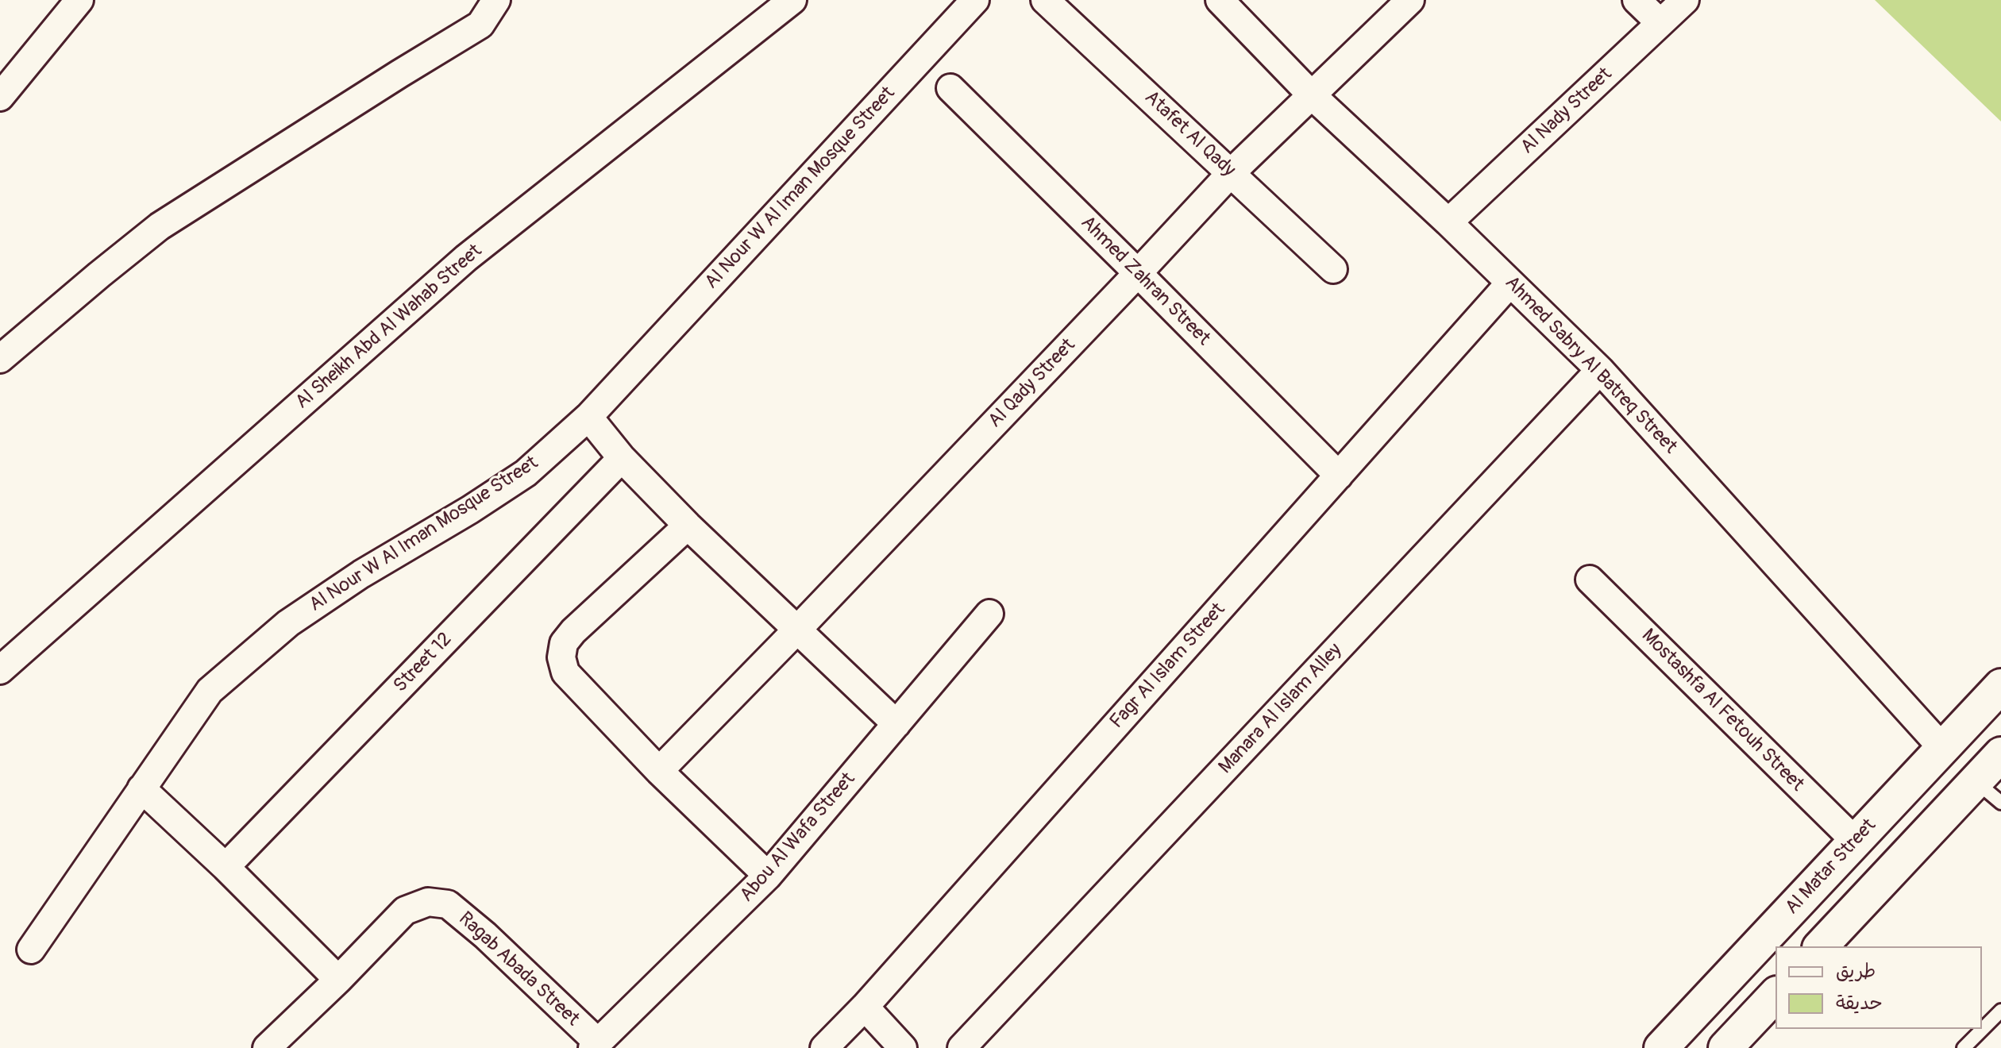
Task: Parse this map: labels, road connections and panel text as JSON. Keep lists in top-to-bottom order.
{
  "streets": {
    "street": [
      "Al Nady Street",
      "Atafet Al Qady",
      "Al Nour W Al Iman Mosque Street",
      "Ahmed Zahran Street",
      "Al Sheikh Abd Al Wahab Street",
      "Ahmed Sabry Al Batreq Street",
      "Al Qady Street",
      "Street 12",
      "Fagr Al Islam Street",
      "Manara Al Islam Alley",
      "Mostashfa Al Fetouh Street",
      "Abou Al Wafa Street",
      "Al Matar Street",
      "Ragab Abada Street"
    ]
  },
  "crossings": [
    ["Al Nady Street", "Ahmed Sabry Al Batreq Street"],
    ["Atafet Al Qady", "Al Qady Street"],
    ["Ahmed Zahran Street", "Al Qady Street"],
    ["Ahmed Zahran Street", "Fagr Al Islam Street"],
    ["Ahmed Sabry Al Batreq Street", "Al Qady Street"],
    ["Ahmed Sabry Al Batreq Street", "Fagr Al Islam Street"],
    ["Ahmed Sabry Al Batreq Street", "Manara Al Islam Alley"],
    ["Ahmed Sabry Al Batreq Street", "Al Matar Street"],
    ["Mostashfa Al Fetouh Street", "Al Matar Street"],
    ["Abou Al Wafa Street", "Ragab Abada Street"]
  ],
  "legend": ["طريق", "حديقة"]
}
